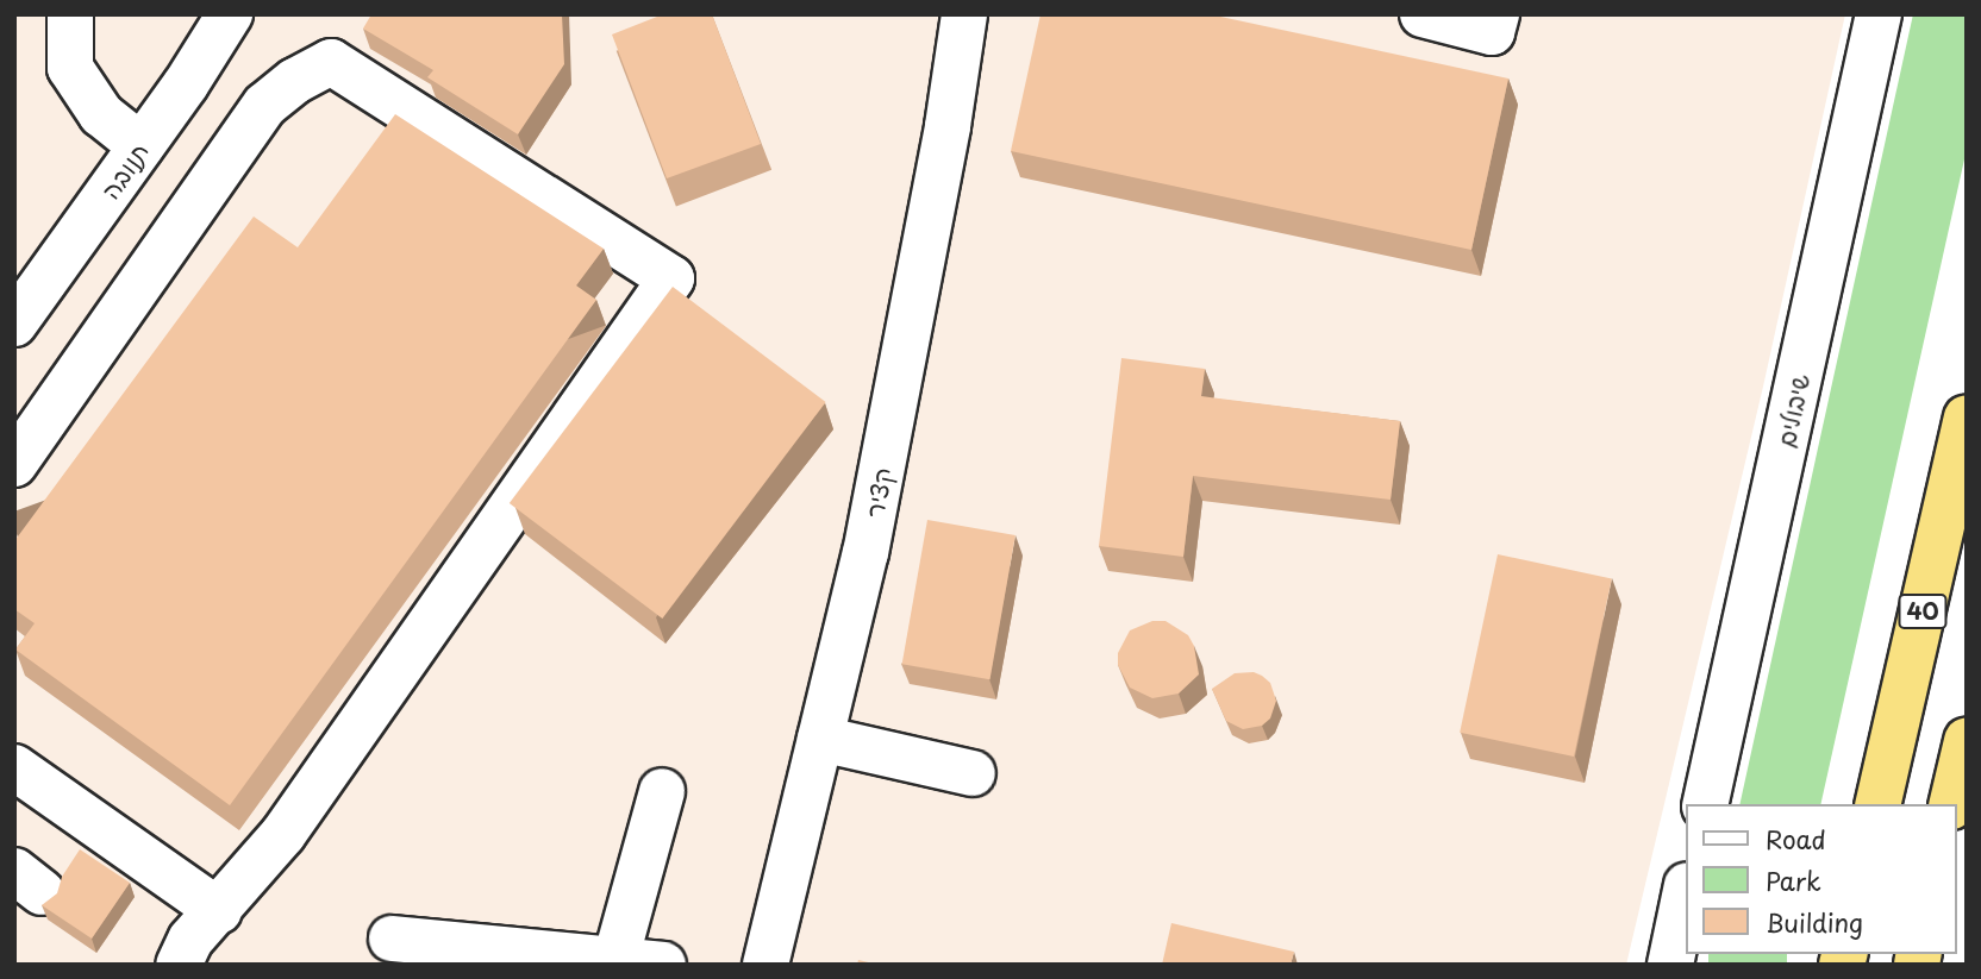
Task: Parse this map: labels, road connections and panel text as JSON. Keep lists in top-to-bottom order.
{
  "streets": {
    "highway": ["40"],
    "street": ["תנובה", "שיבולים", "קציר"]
  },
  "legend": ["Road", "Park", "Building"]
}
